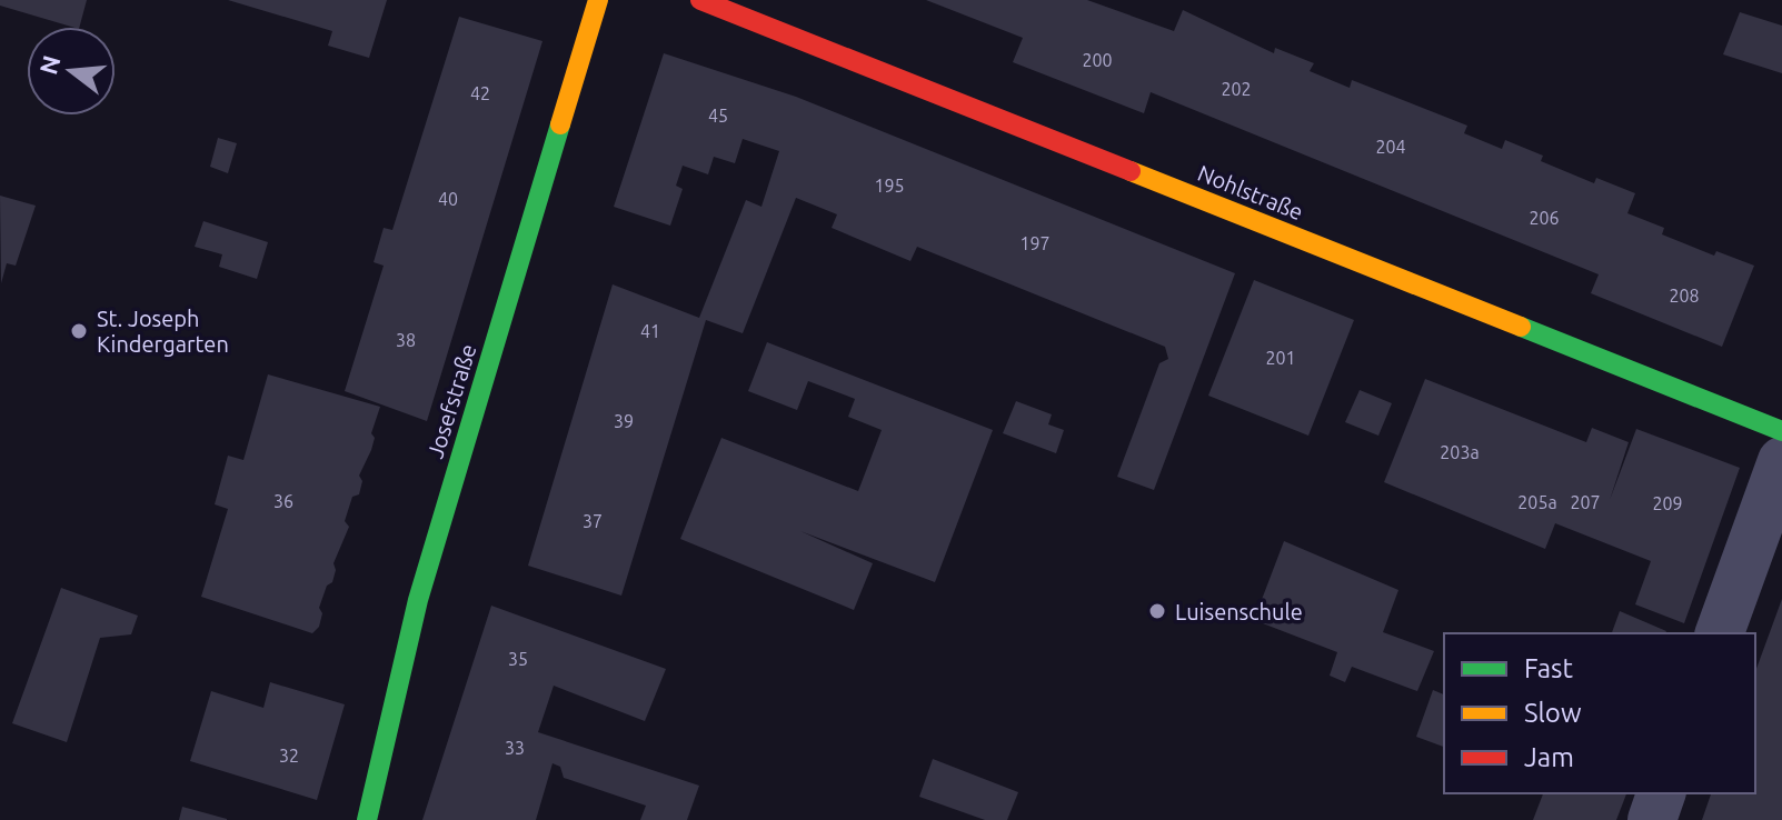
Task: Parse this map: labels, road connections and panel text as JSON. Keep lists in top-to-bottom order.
{
  "streets": {
    "street": ["Nohlstraße", "Josefstraße"]
  },
  "places": ["St. Joseph Kindergarten", "Luisenschule"],
  "house_numbers": [
    "200",
    "202",
    "42",
    "45",
    "204",
    "195",
    "40",
    "206",
    "197",
    "208",
    "41",
    "38",
    "201",
    "39",
    "203a",
    "36",
    "205a",
    "207",
    "209",
    "37",
    "35",
    "33",
    "32"
  ],
  "legend": ["Fast", "Slow", "Jam"],
  "north": "left"
}
